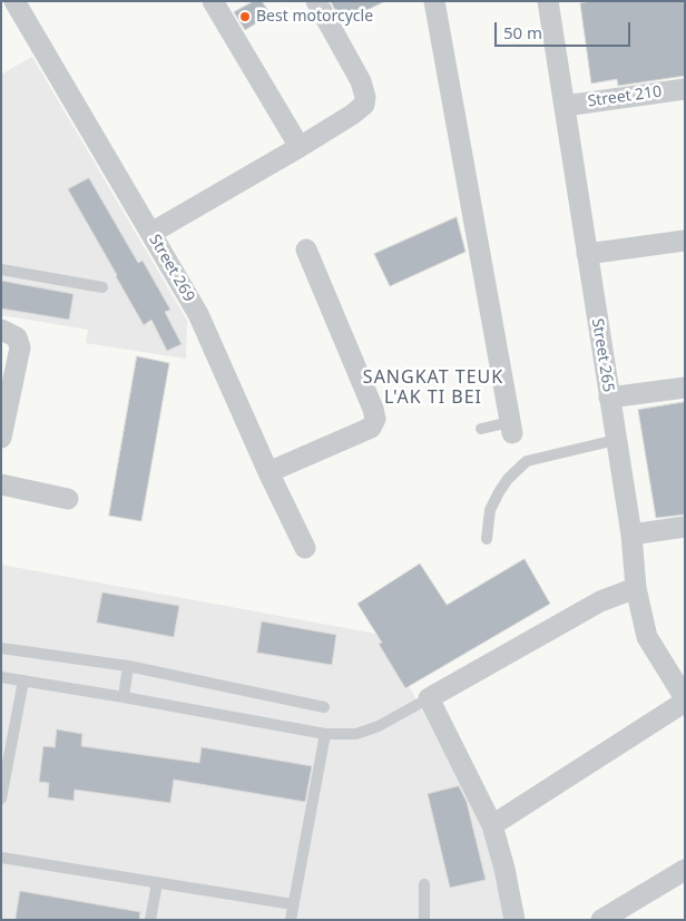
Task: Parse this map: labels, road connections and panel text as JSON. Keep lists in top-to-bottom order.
{
  "streets": {
    "street": ["Street 210", "Street 269", "Street 265"]
  },
  "crossings": [
    ["Street 210", "Street 265"]
  ],
  "districts": ["SANGKAT TEUK L'AK TI BEI"],
  "places": ["Best motorcycle"],
  "scale_bar": "50 m"
}
